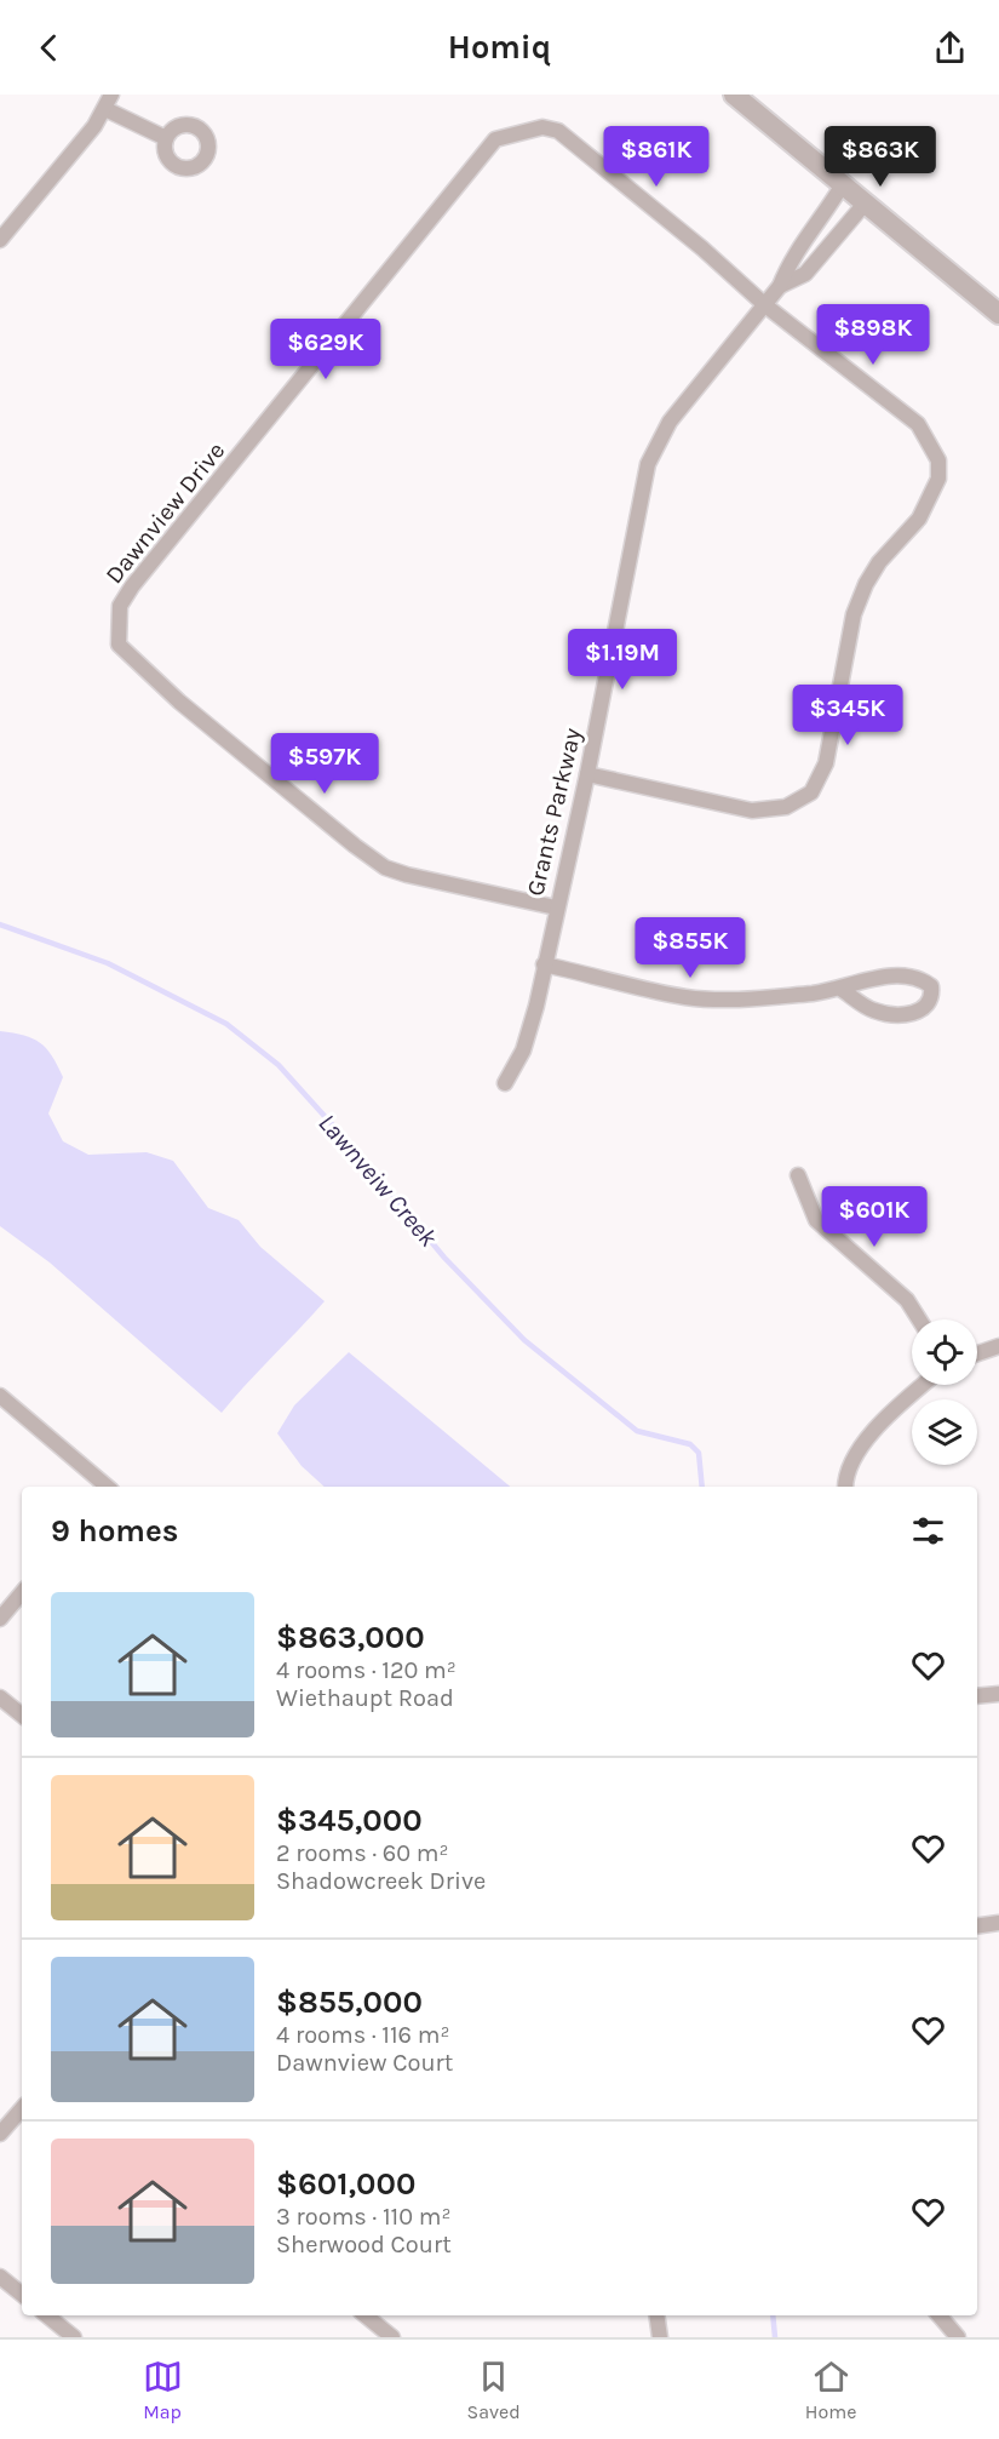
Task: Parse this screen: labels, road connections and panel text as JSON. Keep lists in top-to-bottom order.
{
  "streets": {
    "street": ["Dawnview Drive", "Grants Parkway"]
  },
  "crossings": [
    ["Dawnview Drive", "Grants Parkway"]
  ],
  "water": ["Lawnveiw Creek"],
  "page": {
    "header": "Homiq",
    "price": [
      "$861K",
      "$863K",
      "$898K",
      "$629K",
      "$1.19M",
      "$345K",
      "$597K",
      "$855K",
      "$601K"
    ],
    "heading": "9 homes",
    "list": [
      {
        "name": "$863,000",
        "note": "4 rooms · 120 m² · Wiethaupt Road"
      },
      {
        "name": "$345,000",
        "note": "2 rooms · 60 m² · Shadowcreek Drive"
      },
      {
        "name": "$855,000",
        "note": "4 rooms · 116 m² · Dawnview Court"
      },
      {
        "name": "$601,000",
        "note": "3 rooms · 110 m² · Sherwood Court"
      }
    ],
    "tabs": ["Map", "Saved", "Home"]
  }
}
